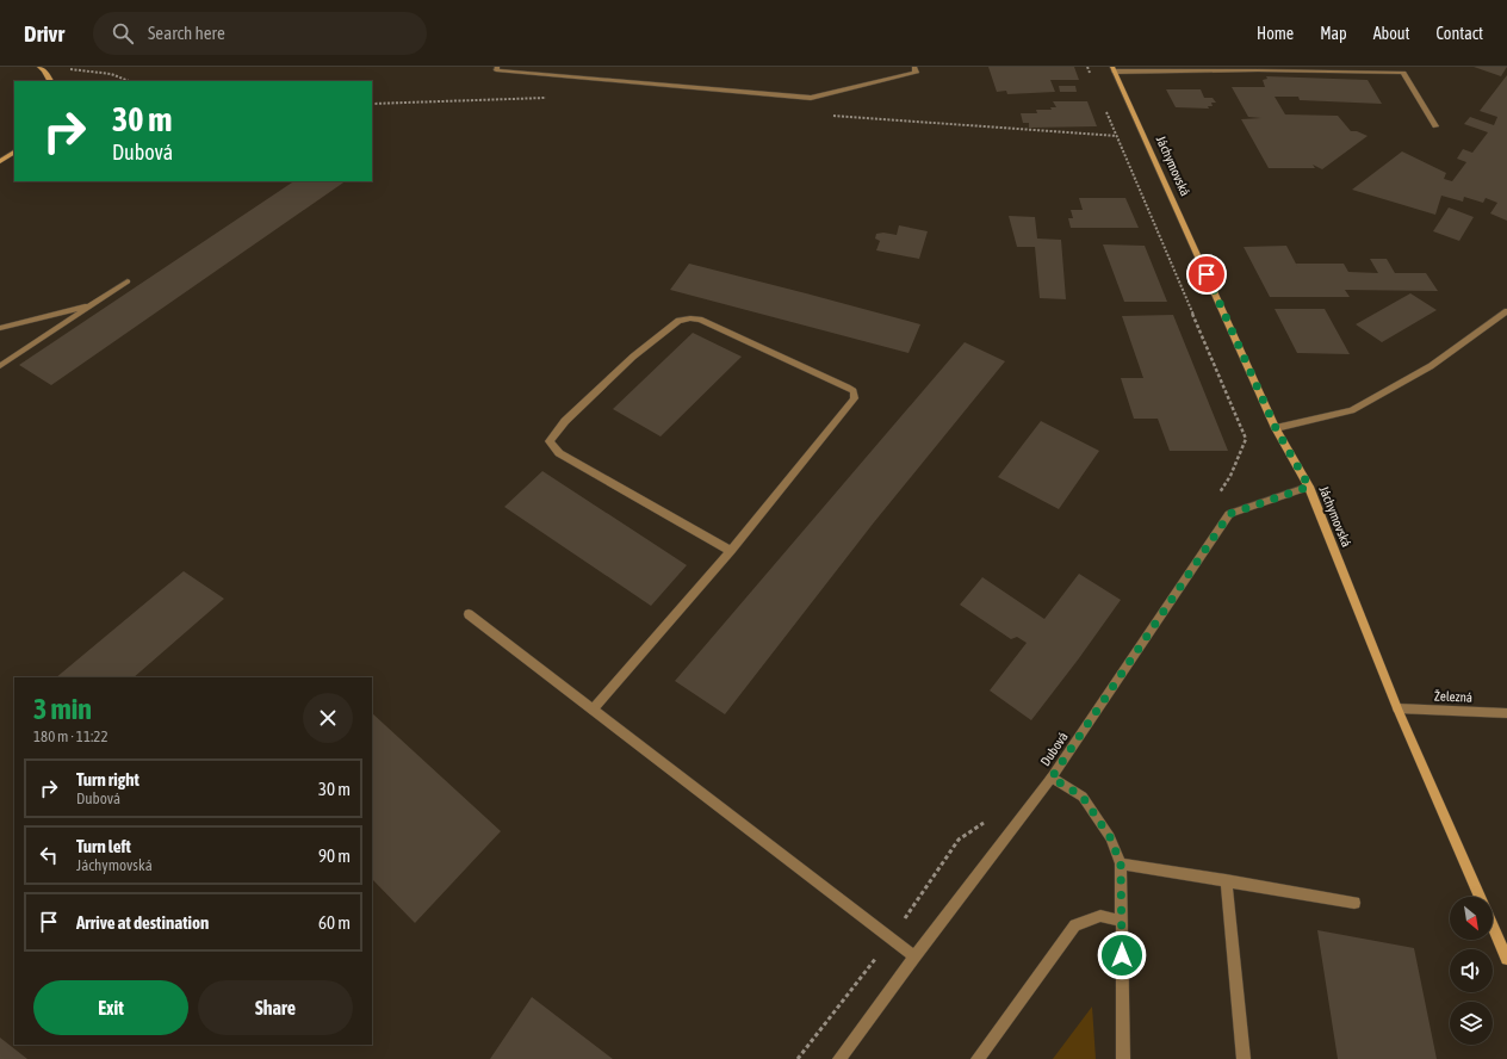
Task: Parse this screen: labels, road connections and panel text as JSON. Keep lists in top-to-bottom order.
{
  "streets": {
    "street": ["Jáchymovská", "Železná", "Dubová"]
  },
  "crossings": [
    ["Jáchymovská", "Železná"],
    ["Jáchymovská", "Dubová"]
  ],
  "north": "bottom right",
  "page": {
    "header": "Drivr",
    "search": "Search here",
    "nav": [
      "Home",
      "Map",
      "About",
      "Contact"
    ],
    "turn": ["30 m", "Dubová"],
    "heading": ["3 min", "180 m · 11:22"],
    "list": [
      {
        "name": "Turn right",
        "note": "Dubová",
        "value": "30 m"
      },
      {
        "name": "Turn left",
        "note": "Jáchymovská",
        "value": "90 m"
      },
      {
        "name": "Arrive at destination",
        "value": "60 m"
      }
    ],
    "buttons": ["Exit", "Share"]
  }
}
